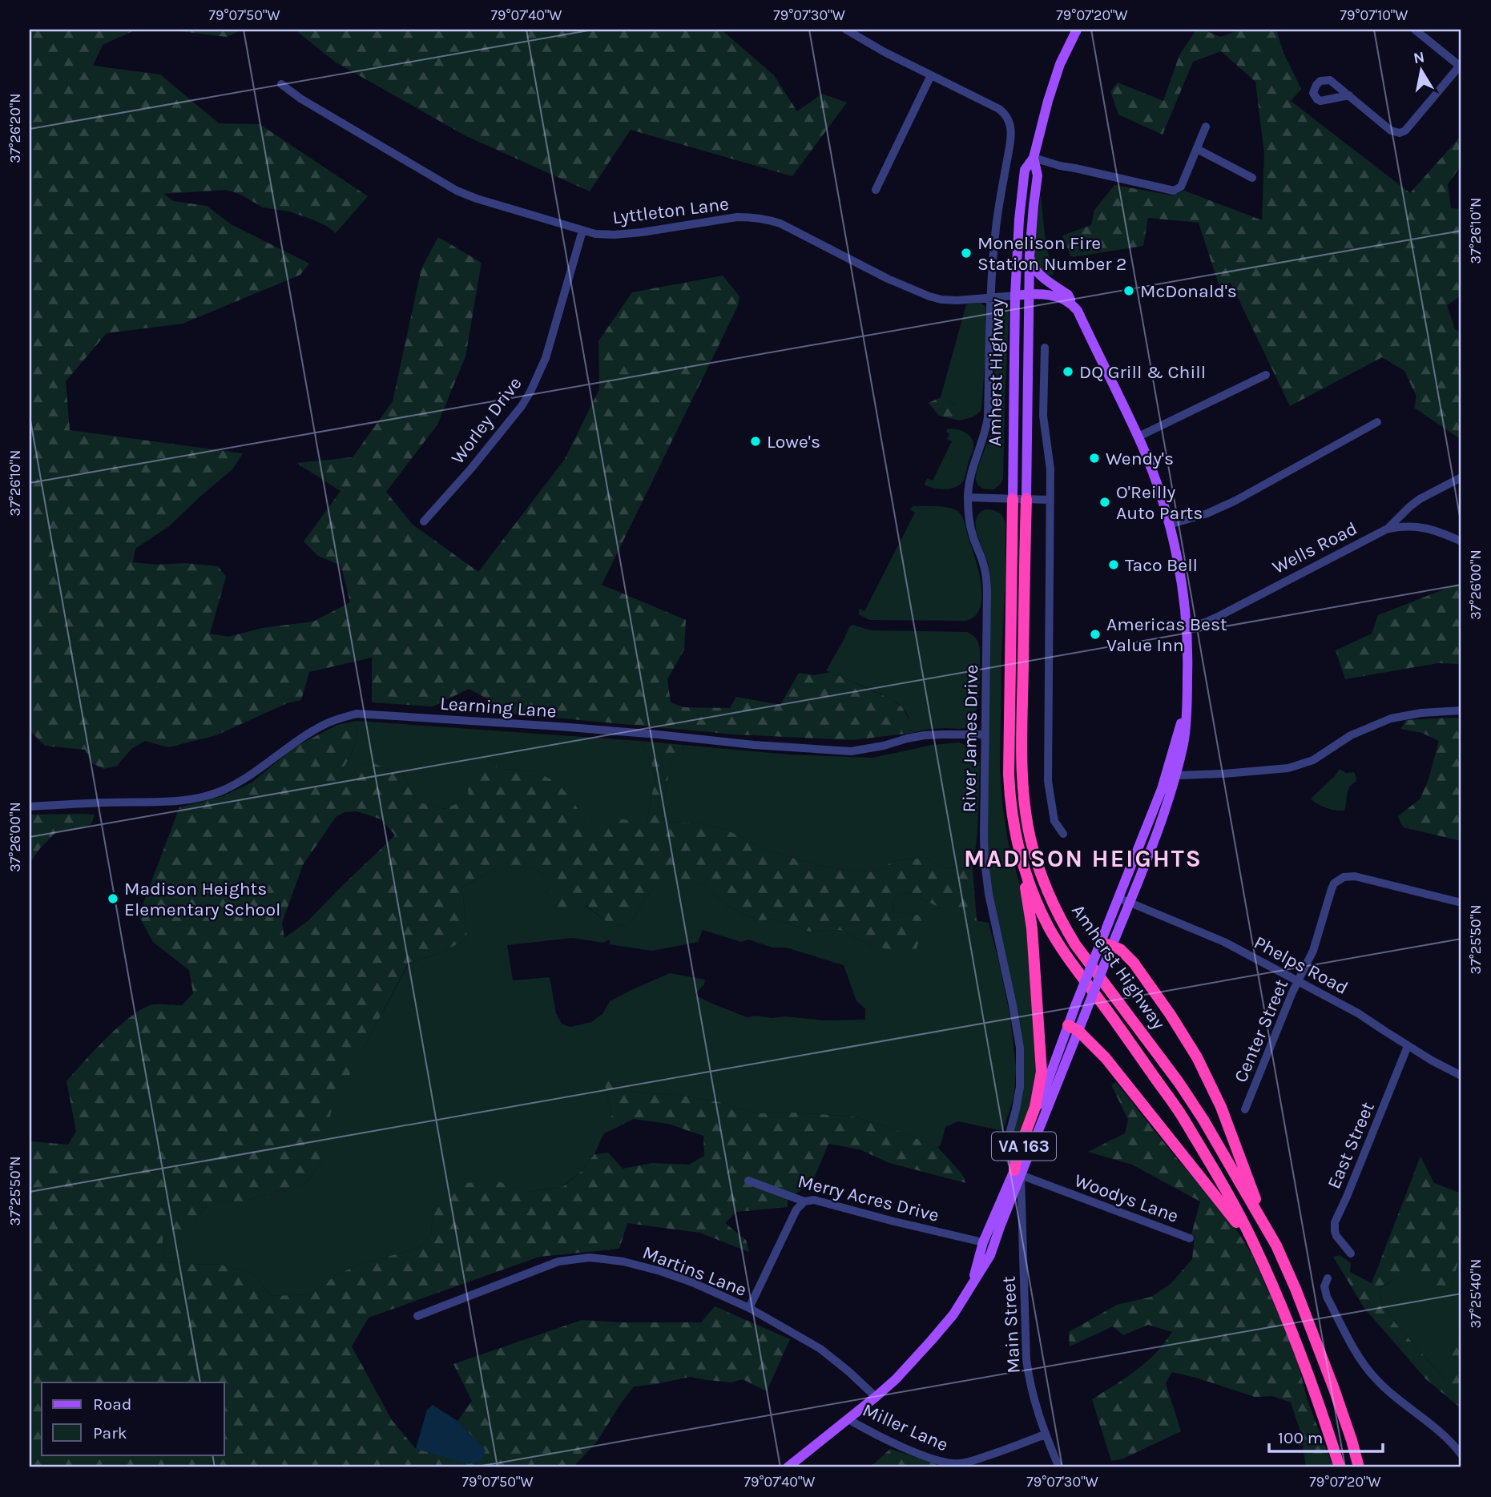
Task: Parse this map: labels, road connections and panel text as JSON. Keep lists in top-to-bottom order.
{
  "streets": {
    "highway": ["Amherst Highway"],
    "main road": ["VA 163"],
    "street": [
      "Lyttleton Lane",
      "Worley Drive",
      "Wells Road",
      "Learning Lane",
      "River James Drive",
      "Phelps Road",
      "Center Street",
      "East Street",
      "Merry Acres Drive",
      "Woodys Lane",
      "Martins Lane",
      "Main Street",
      "Miller Lane"
    ]
  },
  "crossings": [
    ["Lyttleton Lane", "Amherst Highway"],
    ["Lyttleton Lane", "Worley Drive"],
    ["Lyttleton Lane", "River James Drive"],
    ["Wells Road", "VA 163"],
    ["Learning Lane", "River James Drive"],
    ["River James Drive", "VA 163"],
    ["River James Drive", "Woodys Lane"],
    ["River James Drive", "Main Street"],
    ["Phelps Road", "Center Street"],
    ["Phelps Road", "East Street"],
    ["Phelps Road", "VA 163"],
    ["VA 163", "Merry Acres Drive"],
    ["VA 163", "Woodys Lane"],
    ["VA 163", "Martins Lane"],
    ["VA 163", "Main Street"],
    ["VA 163", "Miller Lane"],
    ["Woodys Lane", "Main Street"],
    ["Main Street", "Miller Lane"]
  ],
  "districts": ["MADISON HEIGHTS"],
  "places": [
    "Monelison Fire Station Number 2",
    "McDonald's",
    "DQ Grill & Chill",
    "Lowe's",
    "Wendy's",
    "O'Reilly Auto Parts",
    "Taco Bell",
    "Americas Best Value Inn",
    "Madison Heights Elementary School"
  ],
  "legend": ["Road", "Park"],
  "scale_bar": "100 m",
  "north": "top",
  "coordinates": [
    "79°07'50\"W",
    "79°07'40\"W",
    "79°07'30\"W",
    "79°07'20\"W",
    "79°07'10\"W",
    "37°26'20\"N",
    "37°26'10\"N",
    "37°26'00\"N",
    "37°25'50\"N",
    "37°25'40\"N"
  ]
}
